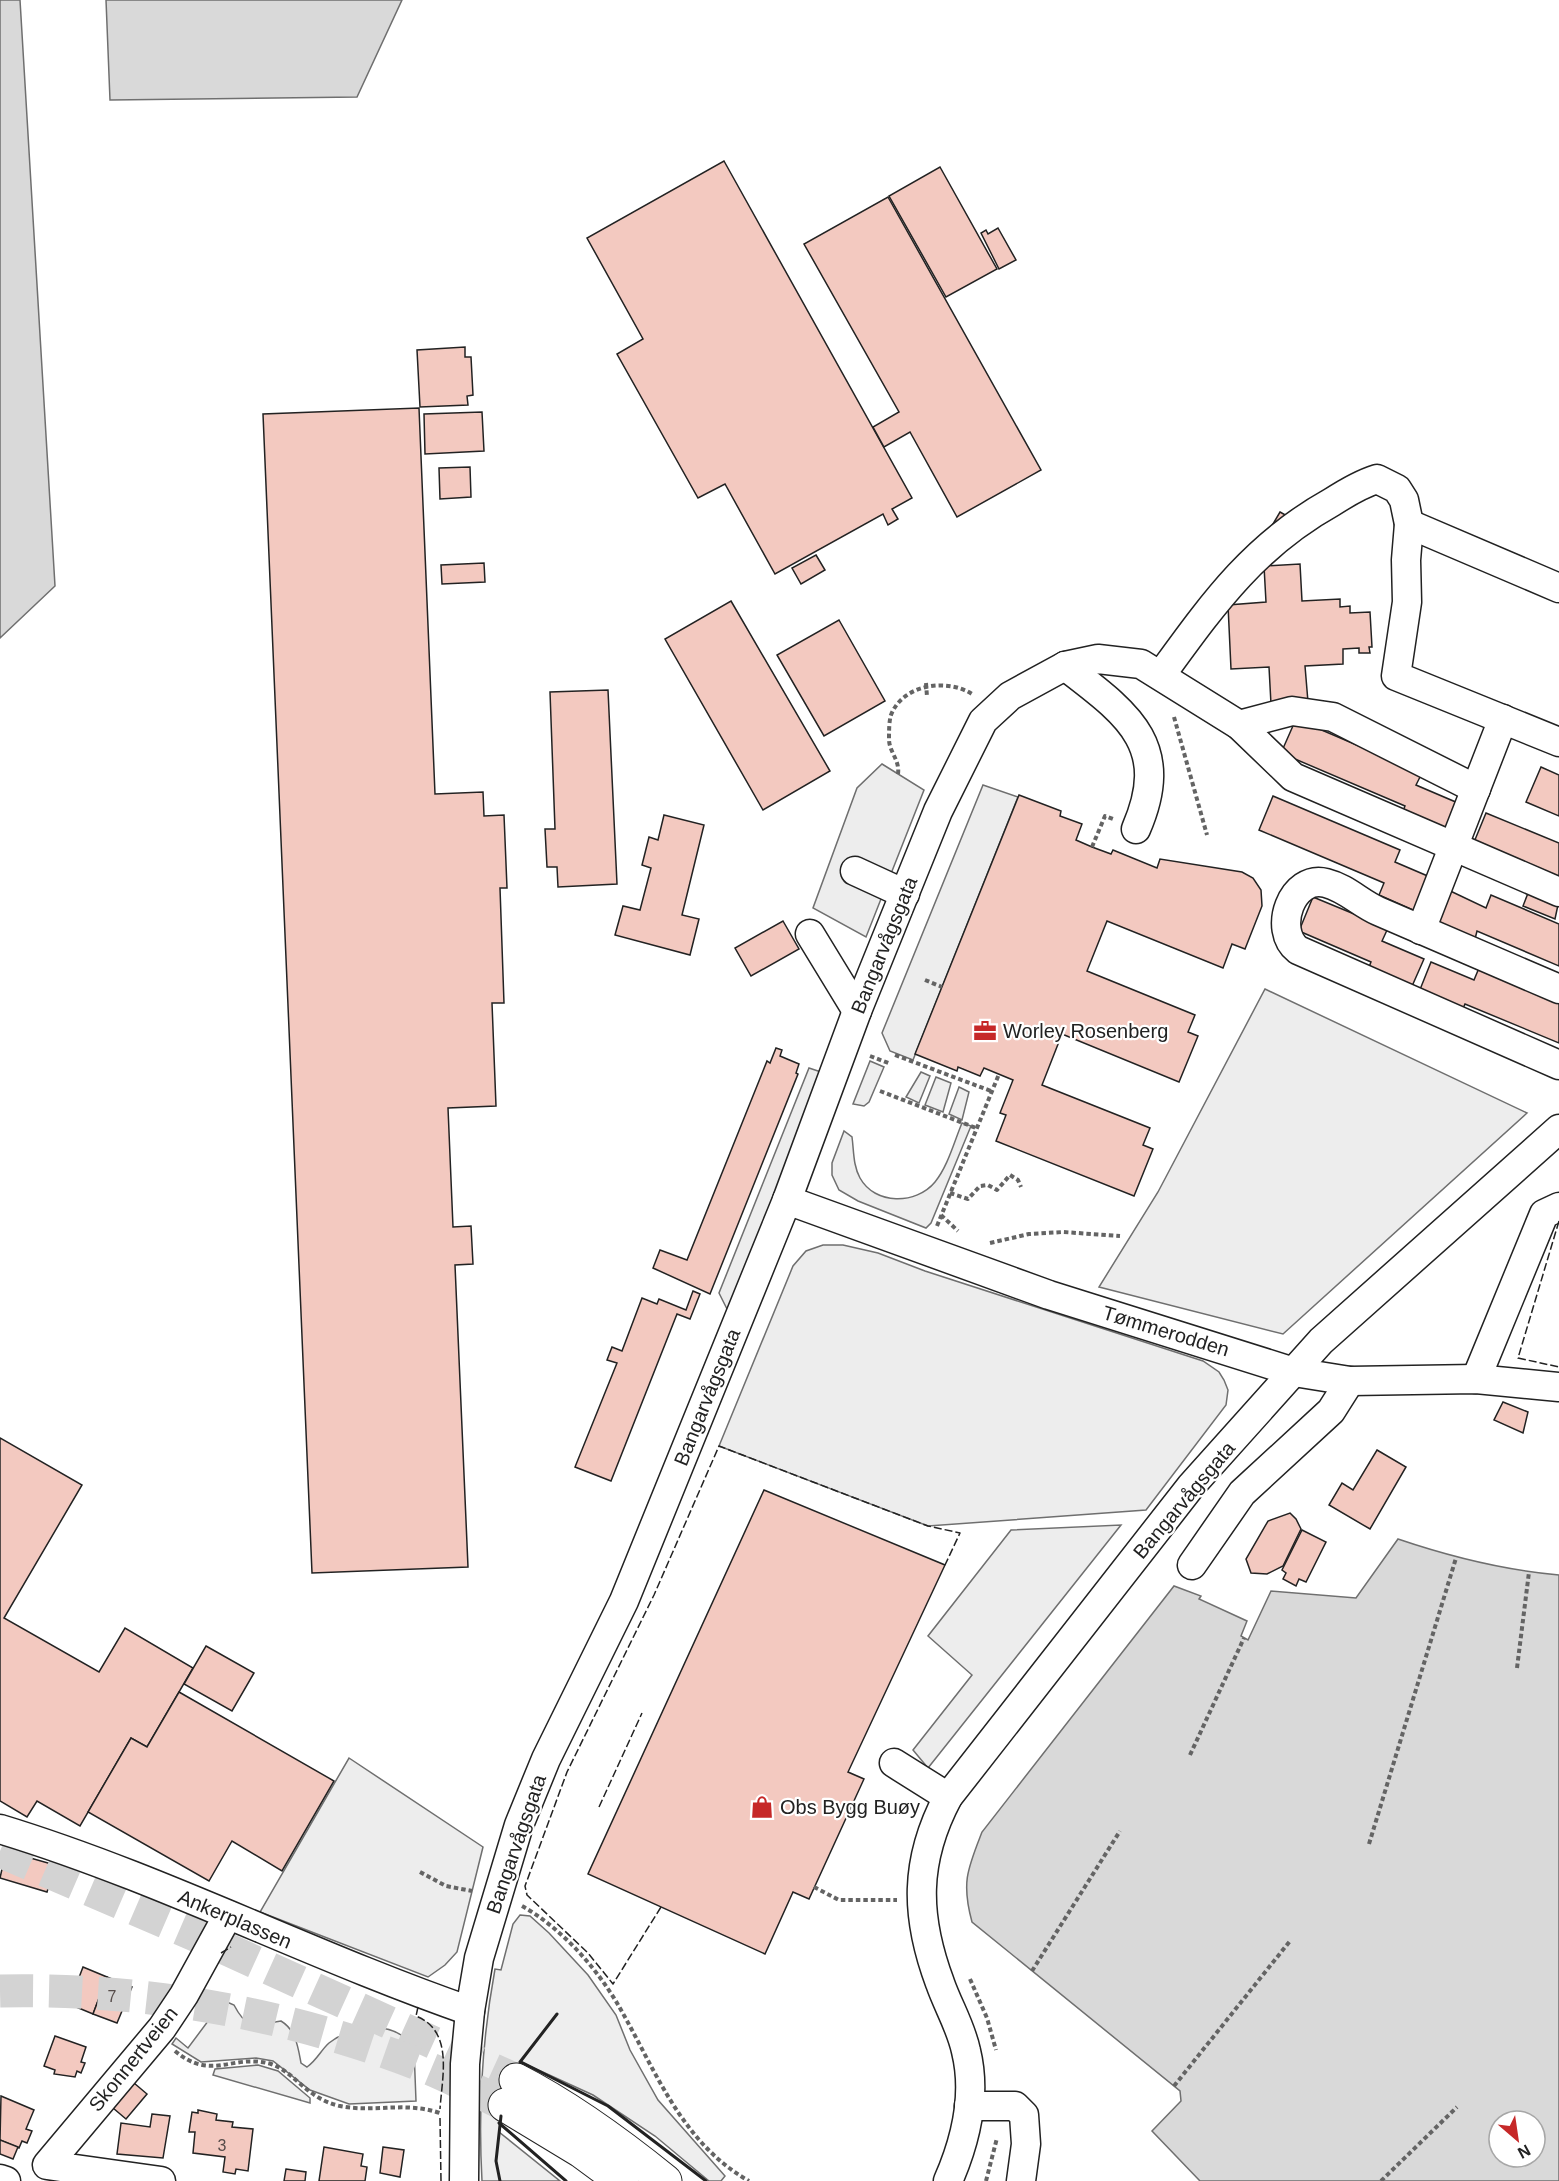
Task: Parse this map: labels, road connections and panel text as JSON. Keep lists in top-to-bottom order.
{
  "streets": {
    "street": [
      "Bangarvågsgata",
      "Tømmerodden",
      "Ankerplassen",
      "Skonnertveien"
    ]
  },
  "crossings": [
    ["Bangarvågsgata", "Tømmerodden"],
    ["Bangarvågsgata", "Ankerplassen"],
    ["Ankerplassen", "Skonnertveien"]
  ],
  "places": {
    "office": ["Worley Rosenberg"],
    "shop": ["Obs Bygg Buøy"]
  },
  "house_numbers": ["7", "3"],
  "north": "bottom right"
}
